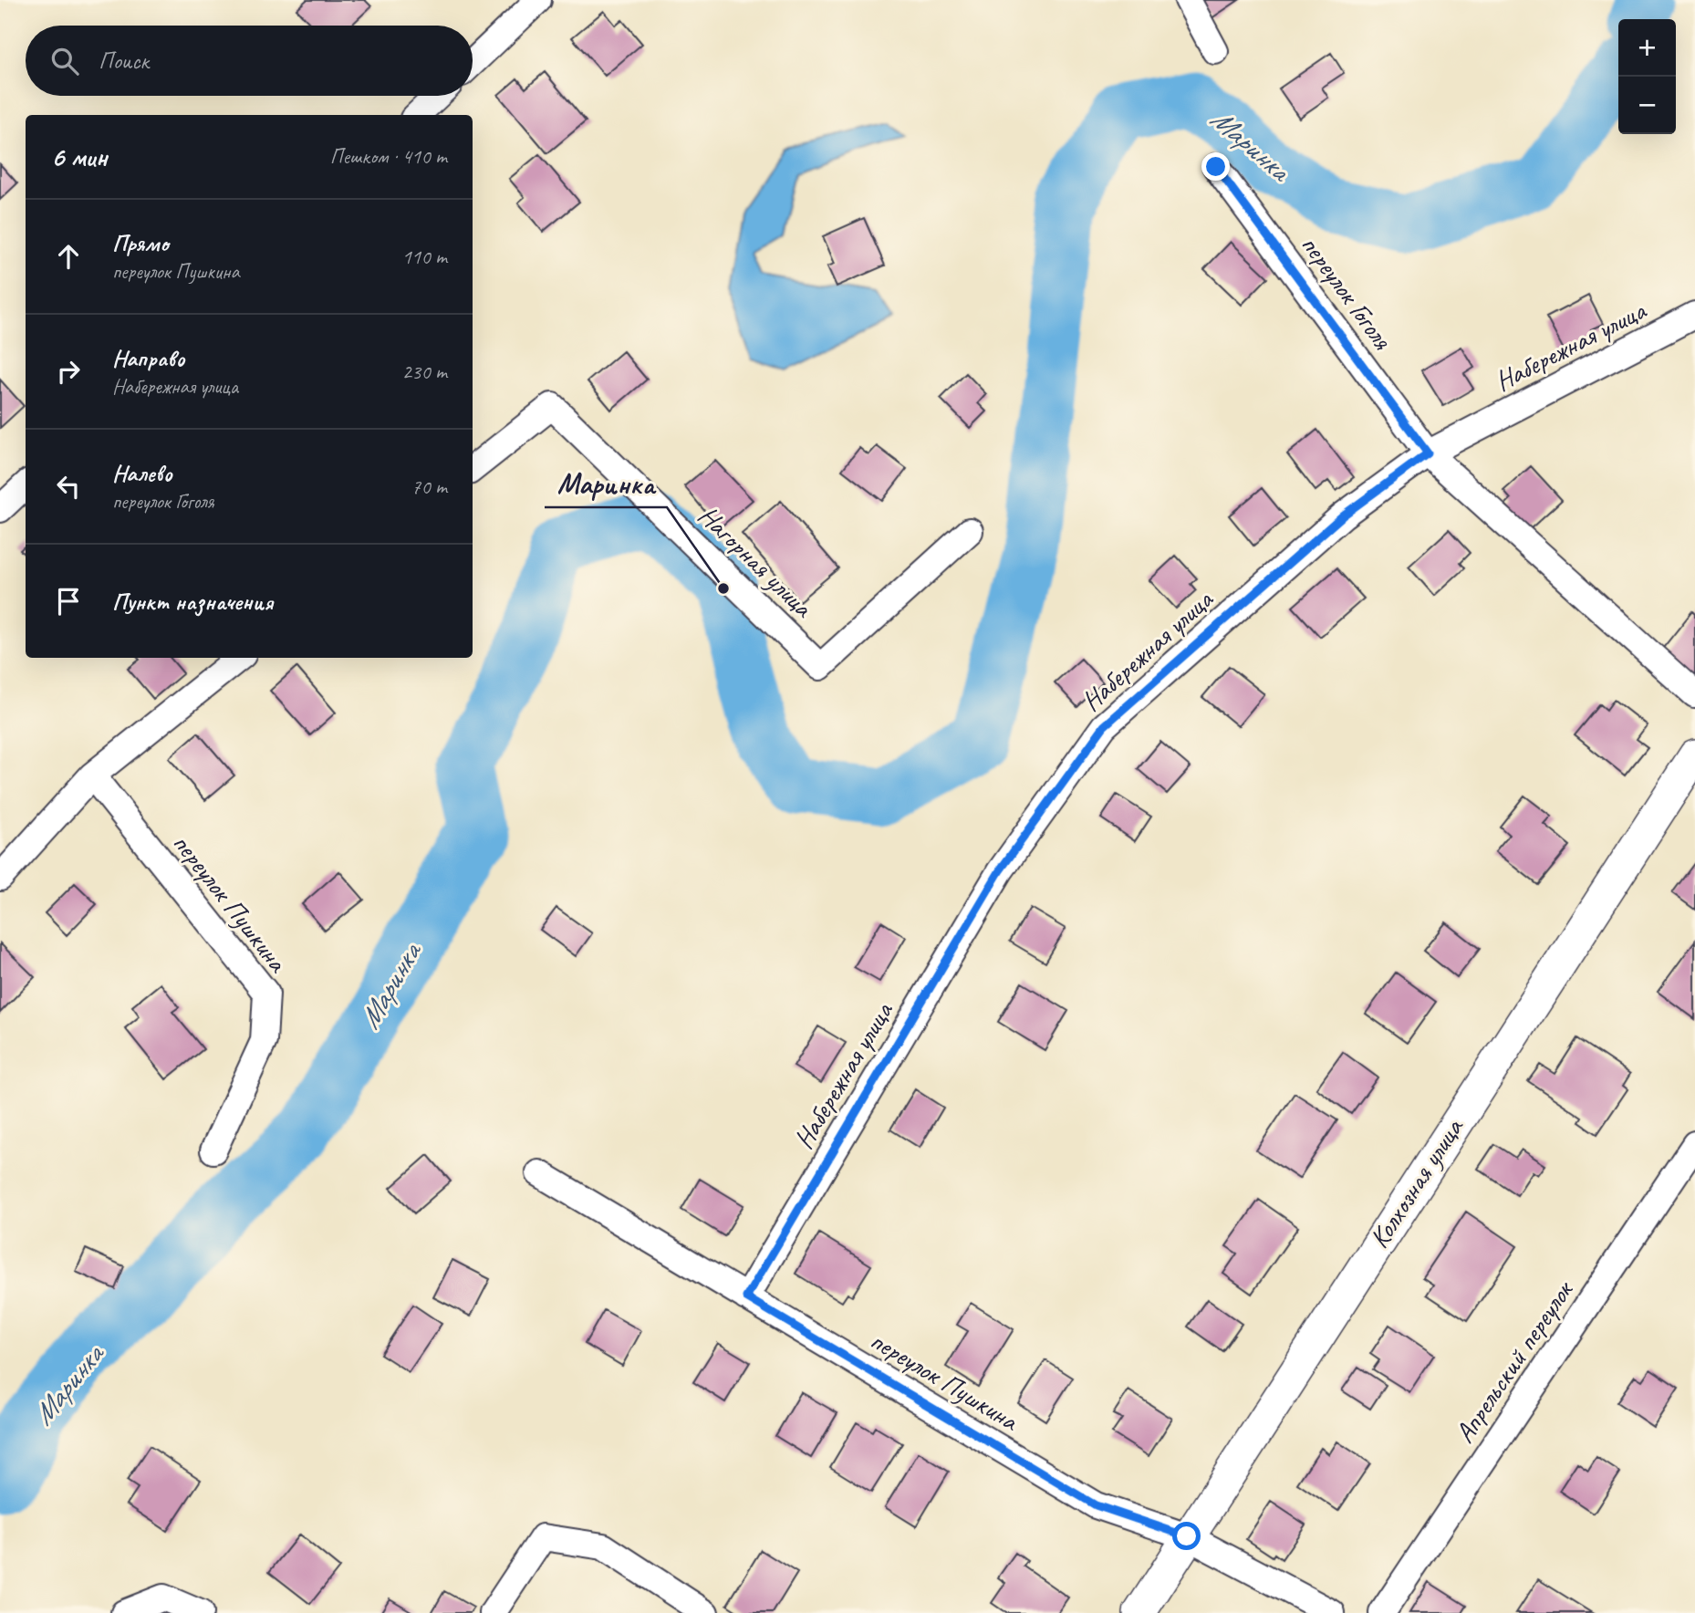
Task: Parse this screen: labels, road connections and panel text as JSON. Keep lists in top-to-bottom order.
{
  "streets": {
    "street": [
      "переулок Гоголя",
      "Набережная улица",
      "Нагорная улица",
      "переулок Пушкина",
      "Колхозная улица",
      "Апрельский переулок"
    ]
  },
  "crossings": [
    ["переулок Гоголя", "Набережная улица"],
    ["Набережная улица", "переулок Пушкина"],
    ["переулок Пушкина", "Колхозная улица"]
  ],
  "water": ["Маринка"],
  "places": ["Маринка"],
  "page": {
    "map_buttons": ["+", "−"],
    "search": "Поиск",
    "heading": ["6 мин", "Пешком · 410 m"],
    "list": [
      ["Прямо", "переулок Пушкина", "110 m"],
      ["Направо", "Набережная улица", "230 m"],
      ["Налево", "переулок Гоголя", "70 m"],
      "Пункт назначения"
    ]
  }
}
